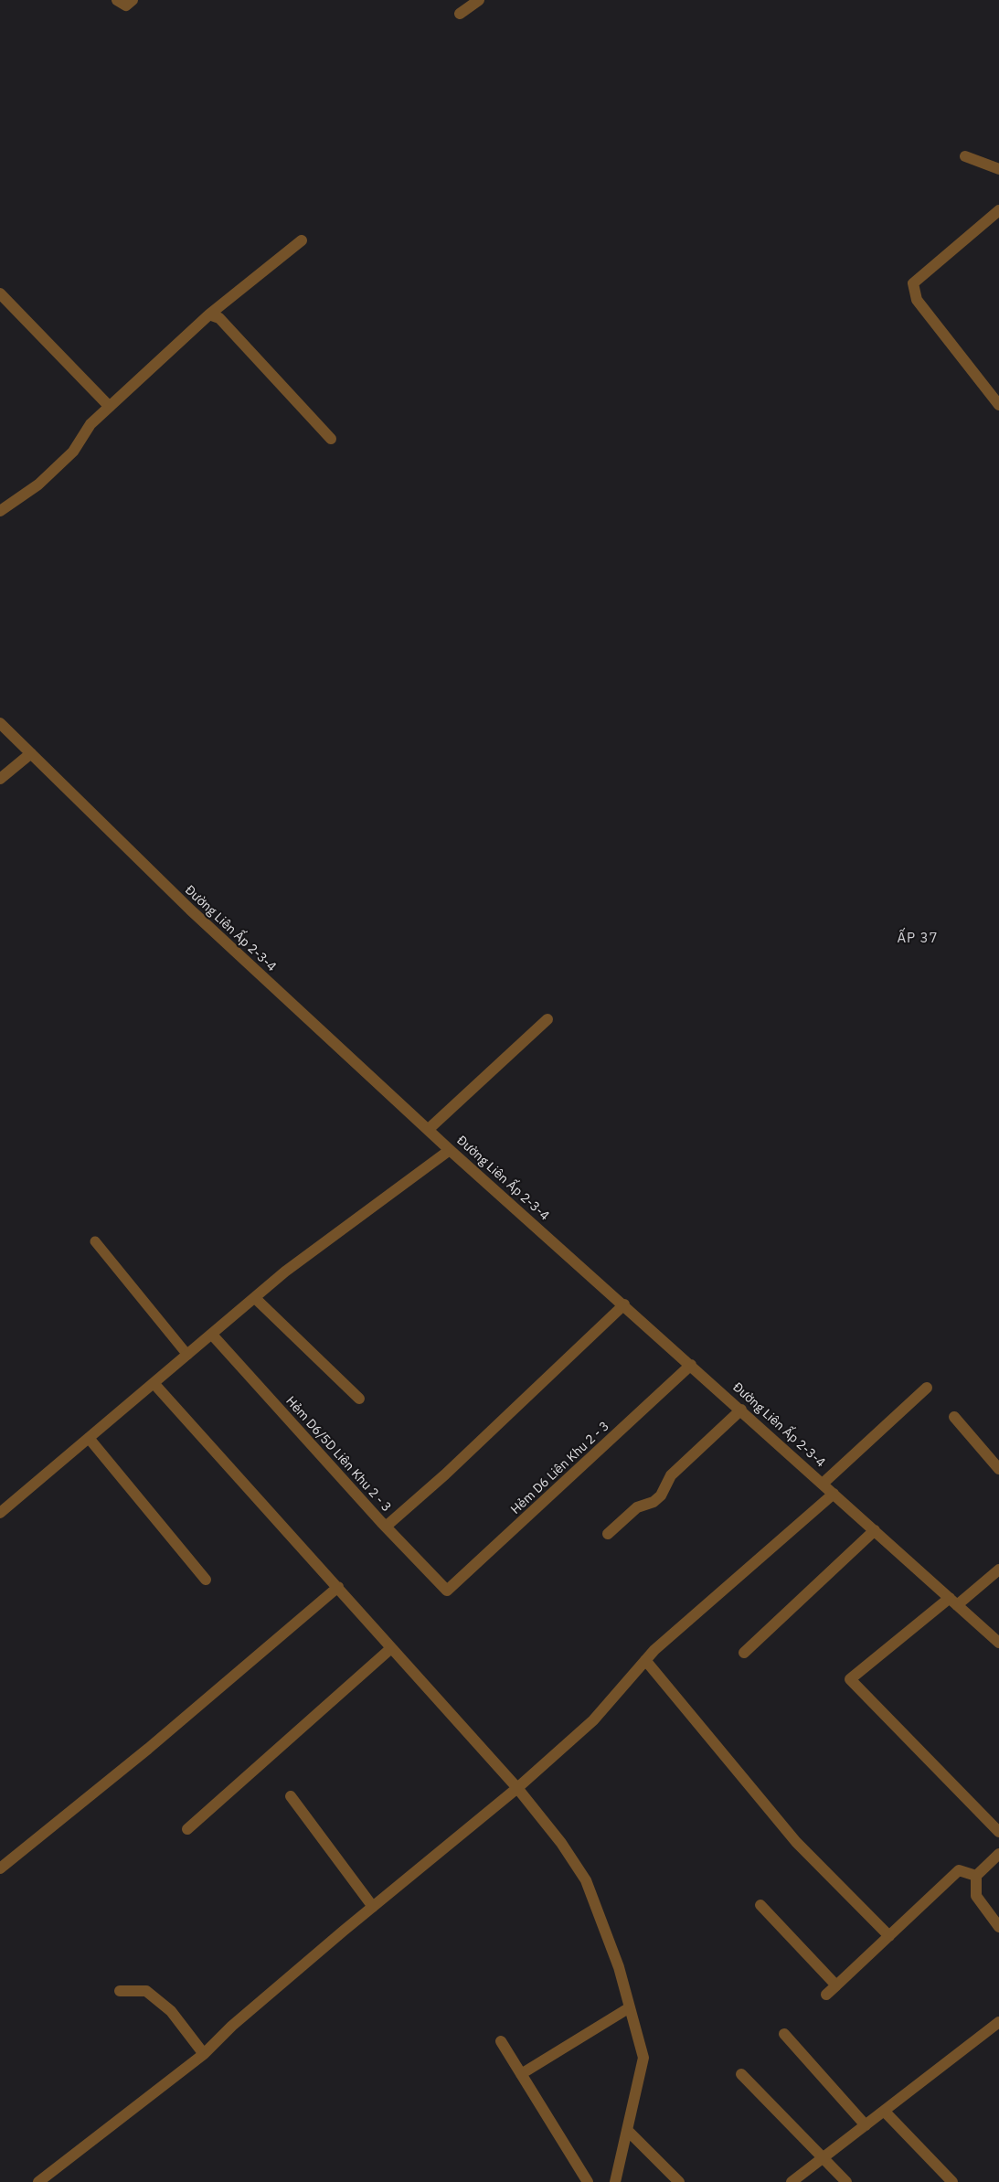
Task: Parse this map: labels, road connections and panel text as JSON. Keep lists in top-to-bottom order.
{
  "streets": {
    "street": ["Đường Liên Ấp 2-3-4", "Hẻm D6/5D Liên Khu 2 - 3", "Hẻm D6 Liên Khu 2 - 3"]
  },
  "crossings": [
    ["Đường Liên Ấp 2-3-4", "Hẻm D6 Liên Khu 2 - 3"],
    ["Hẻm D6/5D Liên Khu 2 - 3", "Hẻm D6 Liên Khu 2 - 3"]
  ],
  "districts": ["ẤP 37"]
}
